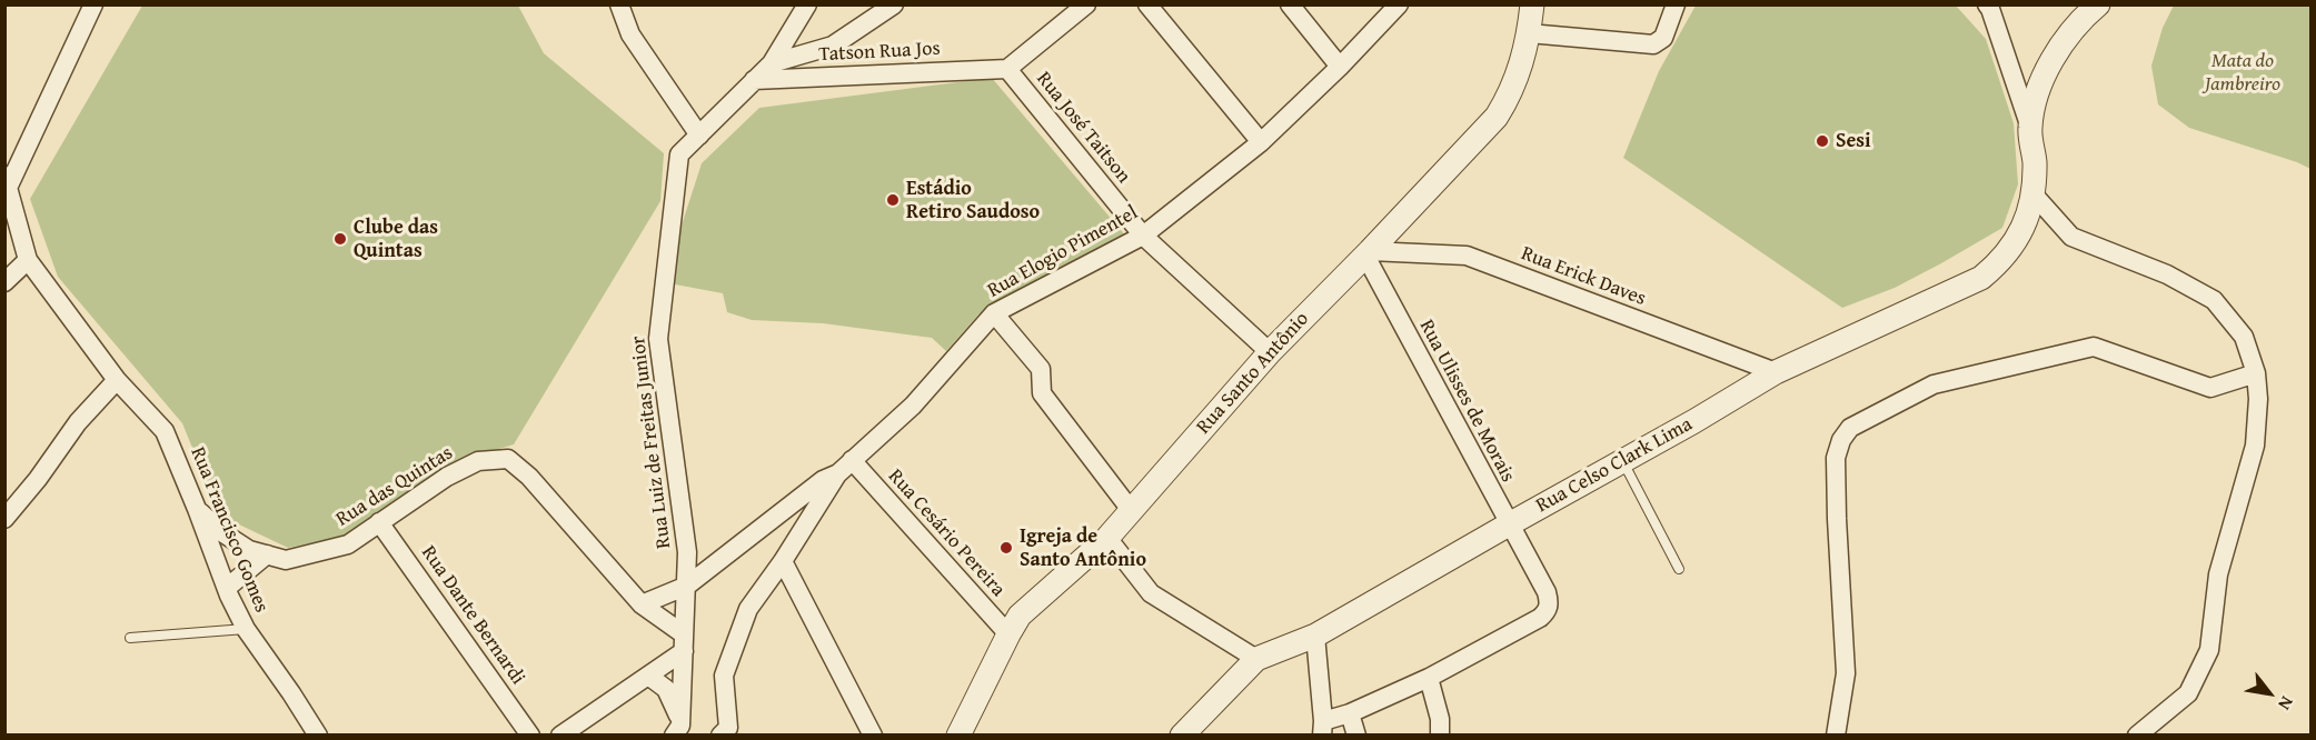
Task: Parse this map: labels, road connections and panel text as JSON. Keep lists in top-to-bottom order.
{
  "streets": {
    "street": [
      "Tatson Rua Jos",
      "Rua José Taitson",
      "Rua Elogio Pimentel",
      "Rua Erick Daves",
      "Rua Santo Antônio",
      "Rua Ulisses de Morais",
      "Rua Luiz de Freitas Junior",
      "Rua Celso Clark Lima",
      "Rua das Quintas",
      "Rua Francisco Gomes",
      "Rua Cesário Pereira",
      "Rua Dante Bernardi"
    ]
  },
  "crossings": [
    ["Tatson Rua Jos", "Rua José Taitson"],
    ["Rua José Taitson", "Rua Elogio Pimentel"],
    ["Rua José Taitson", "Rua Santo Antônio"],
    ["Rua Elogio Pimentel", "Rua Luiz de Freitas Junior"],
    ["Rua Elogio Pimentel", "Rua das Quintas"],
    ["Rua Elogio Pimentel", "Rua Cesário Pereira"],
    ["Rua Erick Daves", "Rua Santo Antônio"],
    ["Rua Erick Daves", "Rua Ulisses de Morais"],
    ["Rua Erick Daves", "Rua Celso Clark Lima"],
    ["Rua Santo Antônio", "Rua Ulisses de Morais"],
    ["Rua Santo Antônio", "Rua Cesário Pereira"],
    ["Rua Ulisses de Morais", "Rua Celso Clark Lima"],
    ["Rua das Quintas", "Rua Francisco Gomes"],
    ["Rua das Quintas", "Rua Dante Bernardi"]
  ],
  "parks": ["Mata do Jambreiro"],
  "places": [
    "Sesi",
    "Estádio Retiro Saudoso",
    "Clube das Quintas",
    "Igreja de Santo Antônio"
  ],
  "north": "bottom right"
}
